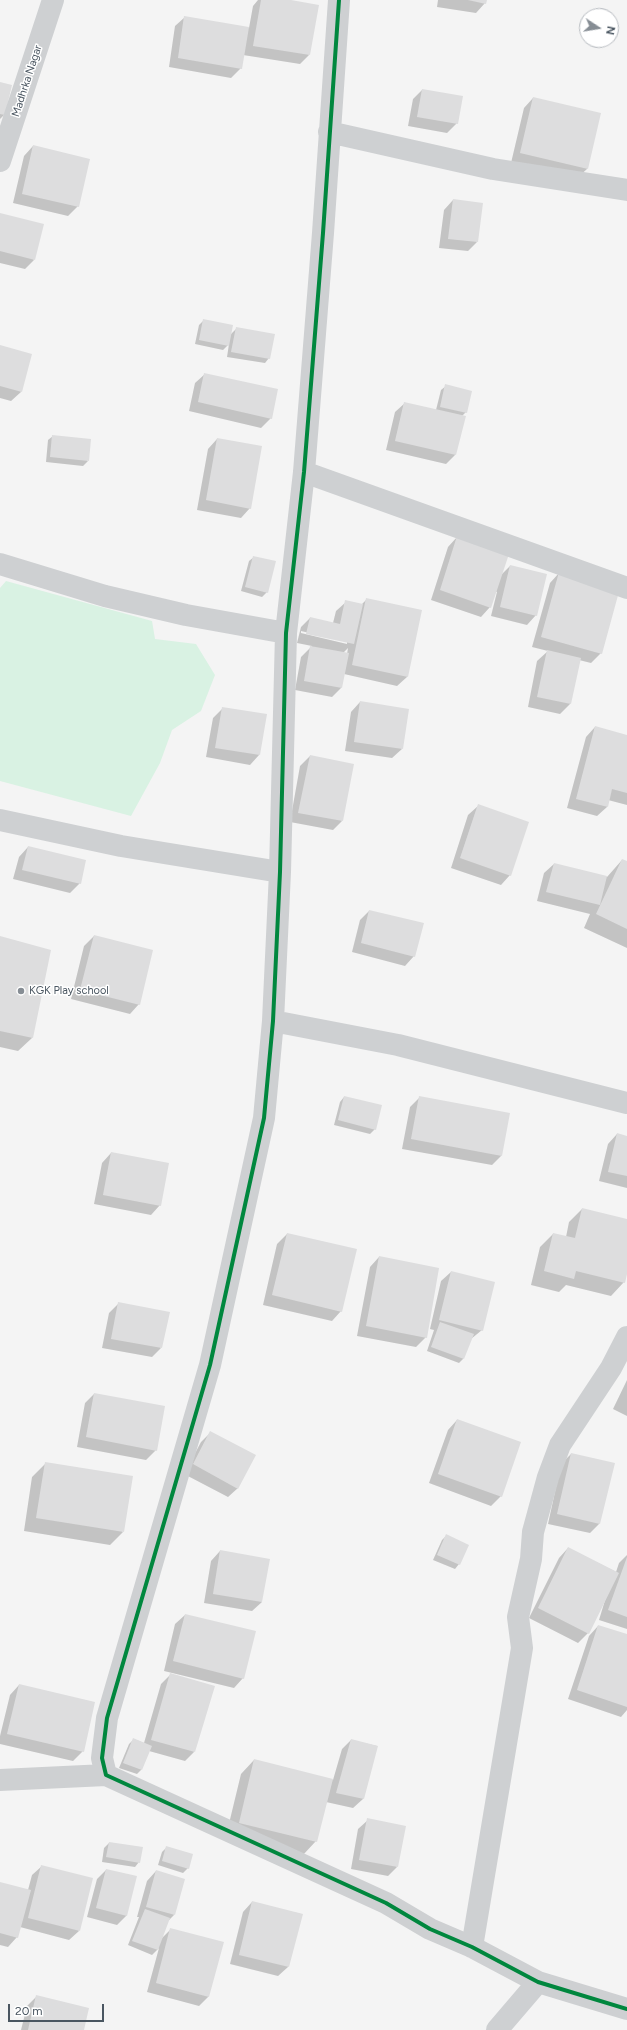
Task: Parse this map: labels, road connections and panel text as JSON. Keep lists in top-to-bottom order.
{
  "streets": {
    "street": ["Madhrka Nagar"]
  },
  "places": ["KGK Play school"],
  "scale_bar": "20 m",
  "north": "right"
}
